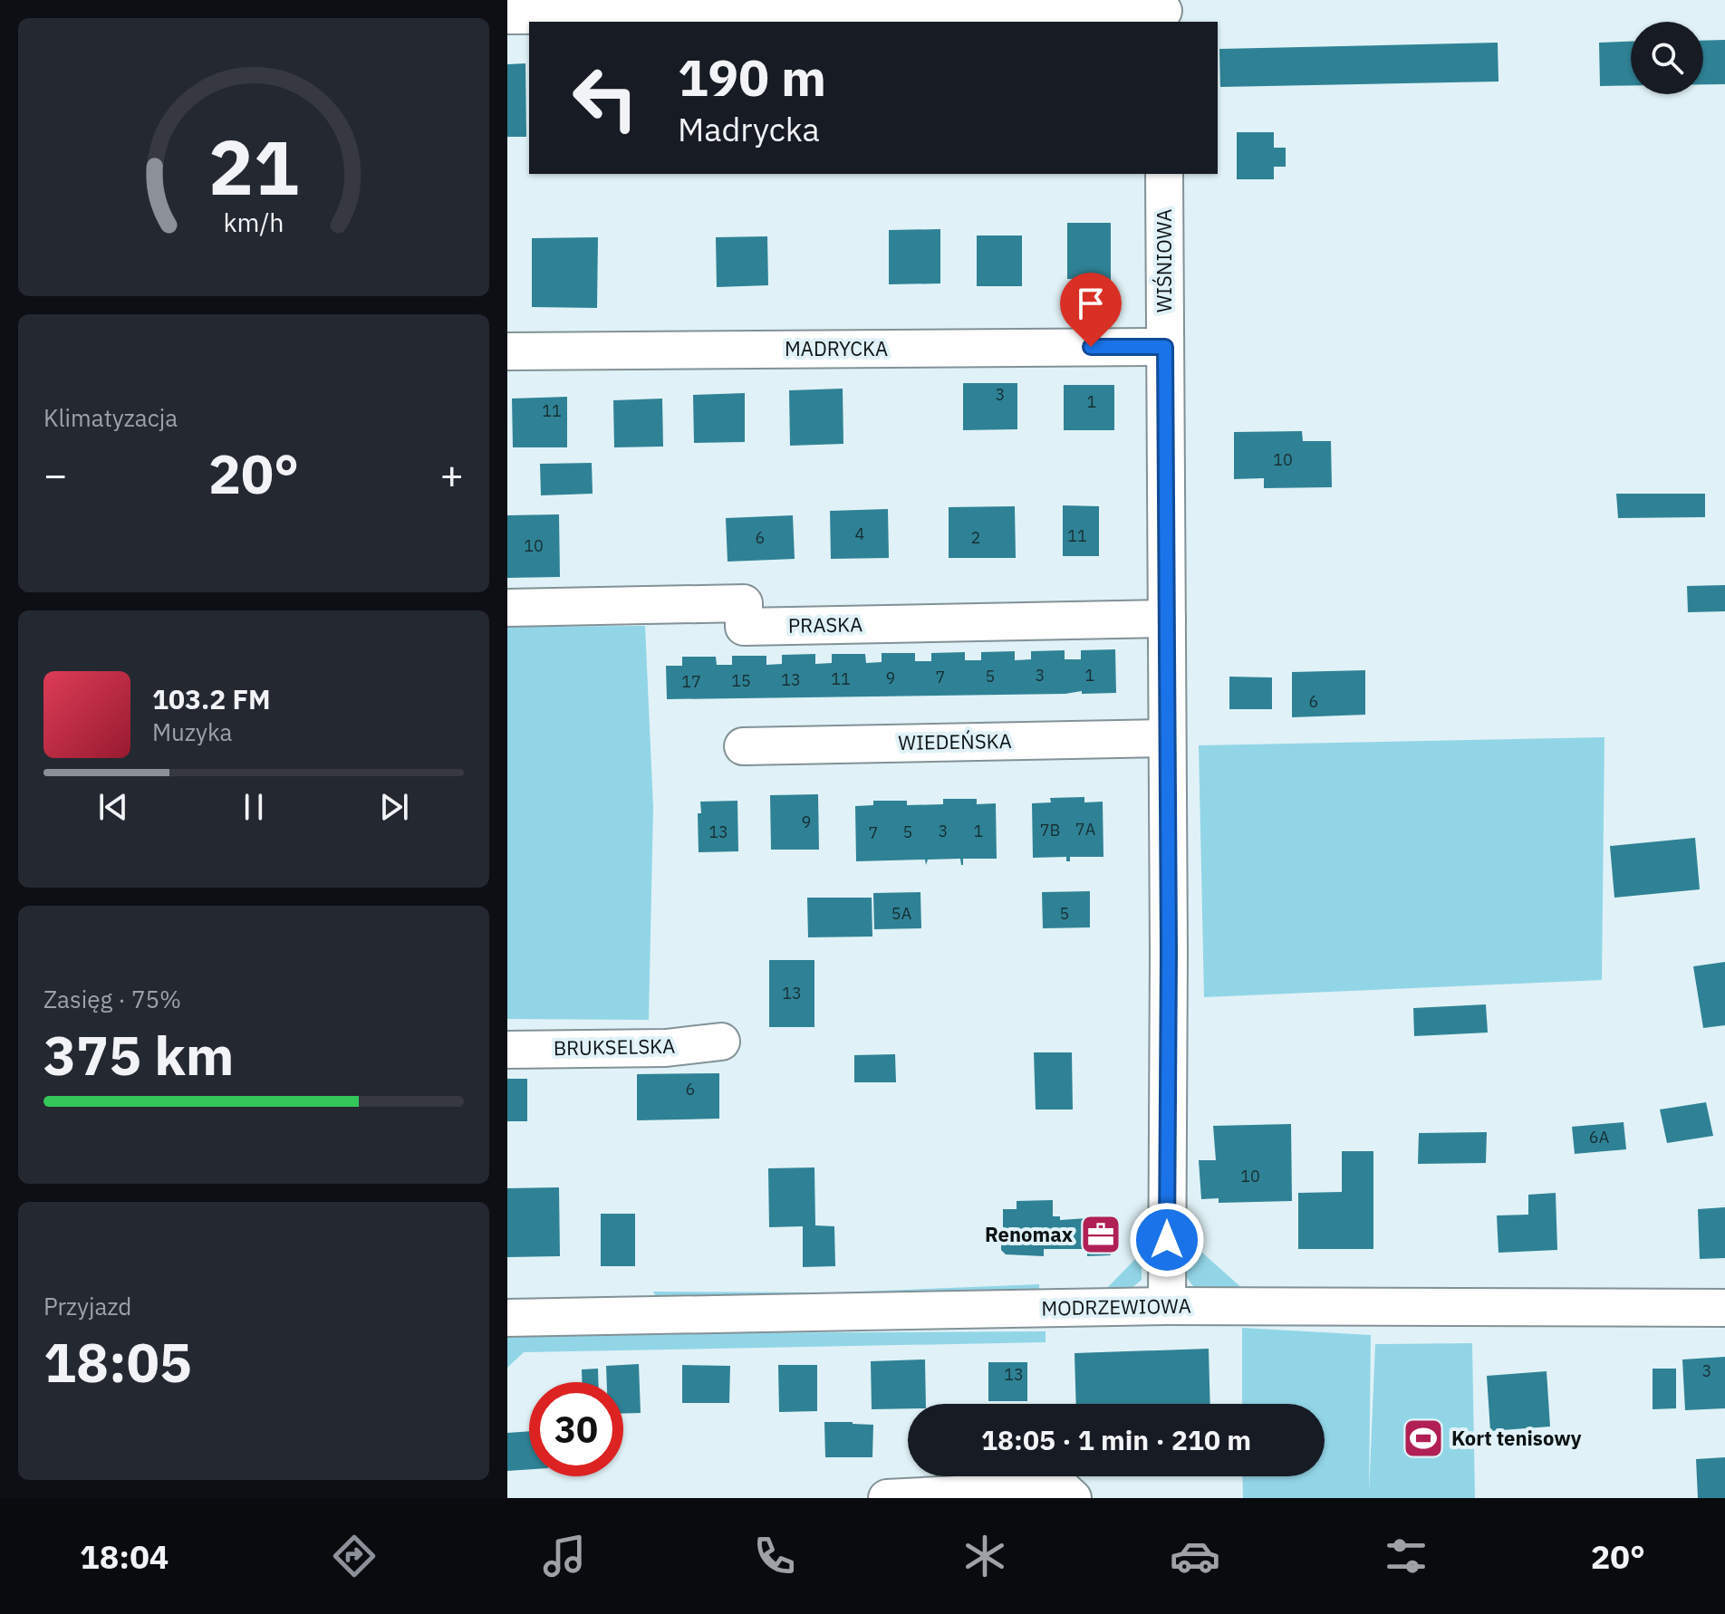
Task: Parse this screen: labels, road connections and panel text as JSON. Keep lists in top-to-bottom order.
{
  "streets": {
    "street": [
      "WIŚNIOWA",
      "MADRYCKA",
      "PRASKA",
      "WIEDEŃSKA",
      "BRUKSELSKA",
      "MODRZEWIOWA"
    ]
  },
  "crossings": [
    ["WIŚNIOWA", "MADRYCKA"],
    ["WIŚNIOWA", "PRASKA"],
    ["WIŚNIOWA", "WIEDEŃSKA"],
    ["WIŚNIOWA", "MODRZEWIOWA"]
  ],
  "places": {
    "office": ["Renomax"],
    "sports": ["Kort tenisowy"]
  },
  "house_numbers": [
    "3",
    "1",
    "11",
    "10",
    "4",
    "11",
    "6",
    "2",
    "10",
    "3",
    "1",
    "5",
    "7",
    "9",
    "11",
    "13",
    "15",
    "17",
    "6",
    "9",
    "7A",
    "7B",
    "3",
    "1",
    "13",
    "5",
    "7",
    "5A",
    "5",
    "13",
    "6",
    "6A",
    "10",
    "3",
    "13"
  ],
  "page": {
    "turn": ["190 m", "Madrycka"],
    "tile": [
      "Klimatyzacja",
      ["Zasięg · 75%", "375 km"],
      ["Przyjazd", "18:05"]
    ],
    "heat": ["−", "20°", "+"],
    "song": ["103.2 FM", "Muzyka"],
    "limit": "30",
    "trip": "18:05 · 1 min · 210 m",
    "tabs": ["18:04", "20°"],
    "gauge": ["21", "km/h"]
  }
}
